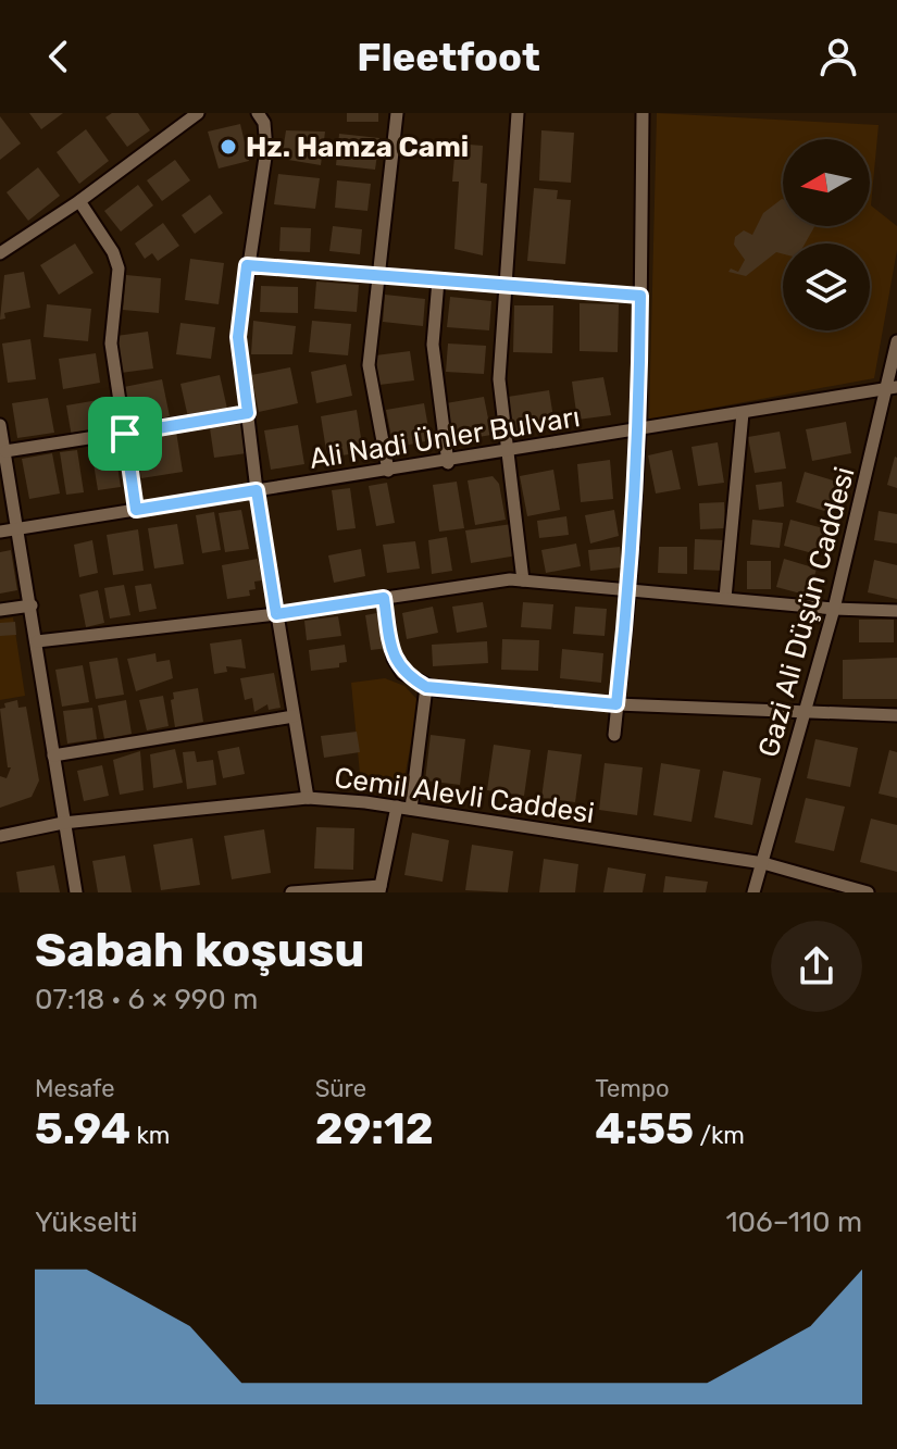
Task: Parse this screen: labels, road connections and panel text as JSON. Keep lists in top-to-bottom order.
{
  "streets": {
    "street": ["Ali Nadi Ünler Bulvarı", "Gazi Ali Düşün Caddesi", "Cemil Alevli Caddesi"]
  },
  "crossings": [
    ["Ali Nadi Ünler Bulvarı", "Gazi Ali Düşün Caddesi"],
    ["Gazi Ali Düşün Caddesi", "Cemil Alevli Caddesi"]
  ],
  "places": ["Hz. Hamza Cami"],
  "north": "left",
  "page": {
    "header": "Fleetfoot",
    "heading": ["Sabah koşusu", "07:18 · 6 × 990 m"],
    "stats": [
      ["Mesafe", "5.94 km"],
      ["Süre", "29:12"],
      ["Tempo", "4:55 /km"]
    ],
    "chart": ["Yükselti", "106–110 m"]
  }
}
